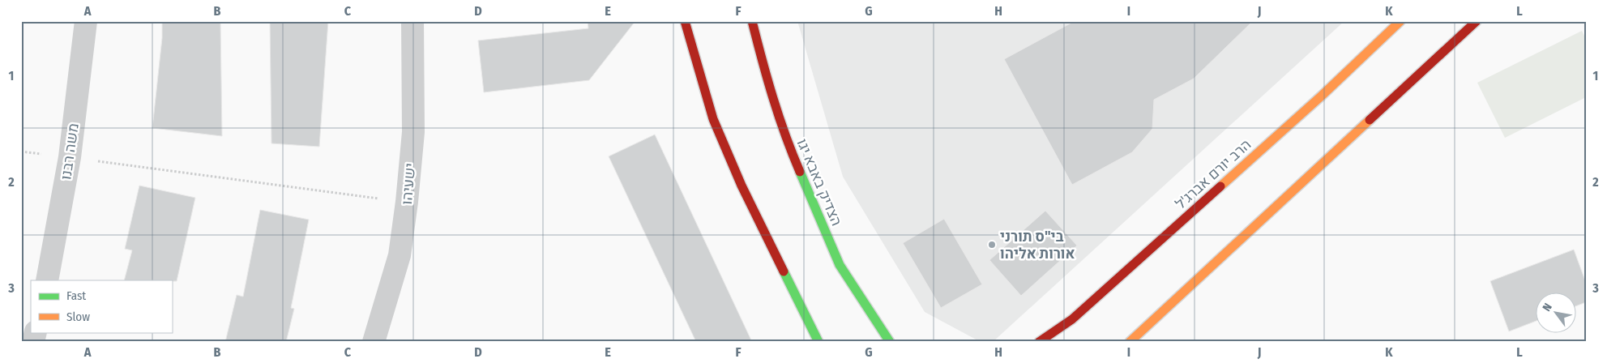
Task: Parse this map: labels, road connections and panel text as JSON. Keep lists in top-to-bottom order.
{
  "streets": {
    "main road": ["הרב יורם אברג'ל", "הצדיק באבא יגו"],
    "street": ["משה רבנו", "ישעיהו"]
  },
  "places": ["בי\"ס תורני אורות אליהו"],
  "legend": ["Fast", "Slow"],
  "north": "top left",
  "grid": {
    "columns": [
      "A",
      "B",
      "C",
      "D",
      "E",
      "F",
      "G",
      "H",
      "I",
      "J",
      "K",
      "L"
    ],
    "rows": ["1", "2", "3"]
  }
}
